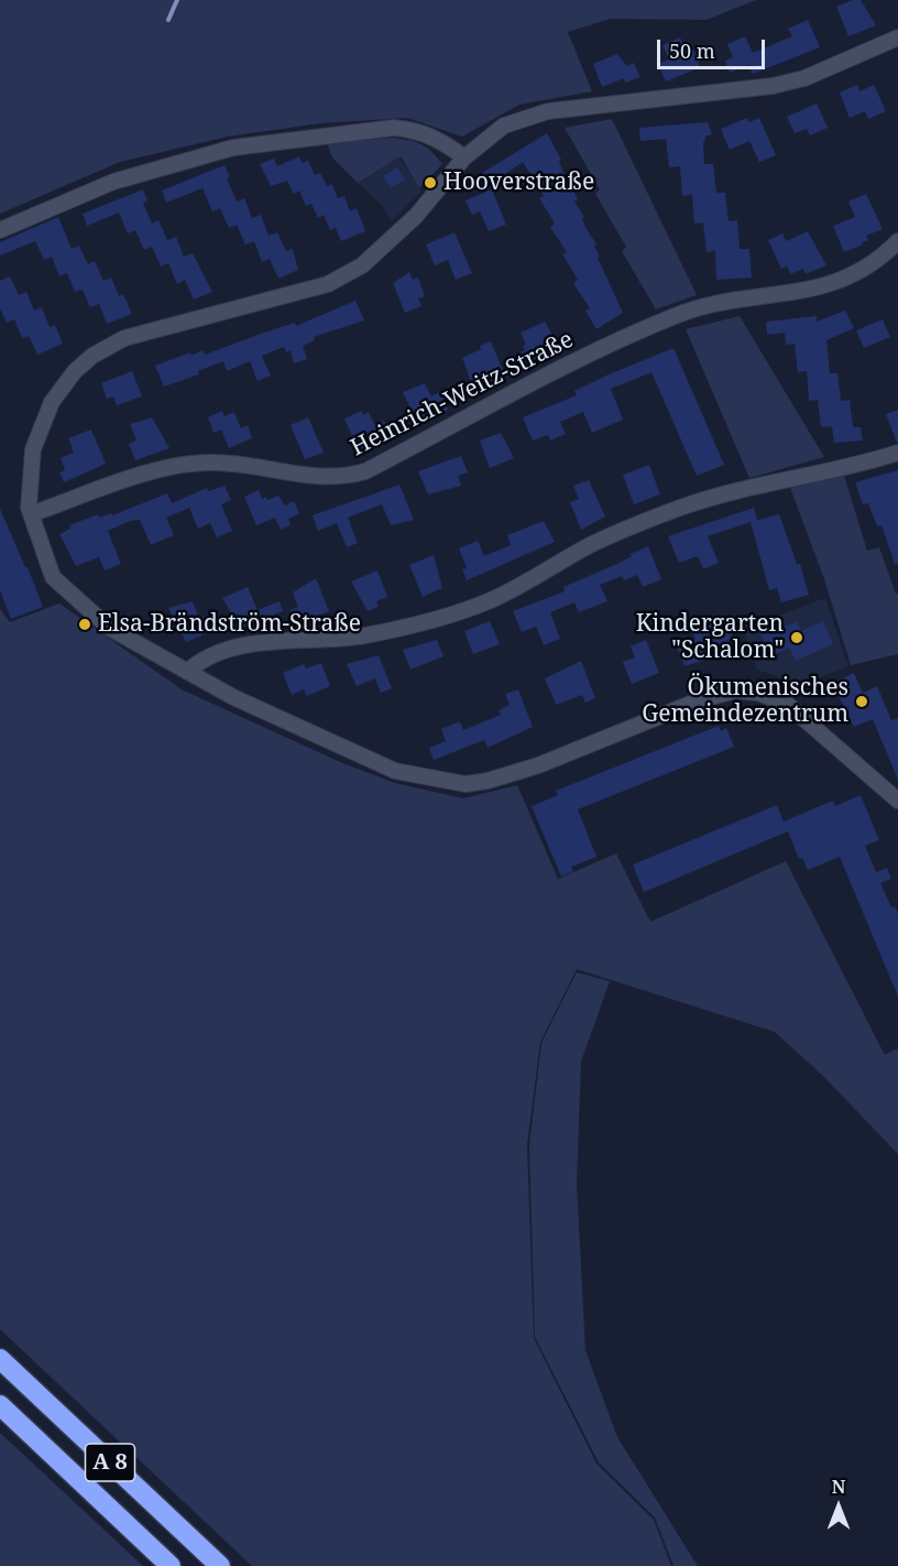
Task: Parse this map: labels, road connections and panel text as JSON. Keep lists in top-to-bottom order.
{
  "streets": {
    "highway": ["A 8"],
    "street": ["Heinrich-Weitz-Straße"]
  },
  "places": [
    "Hooverstraße",
    "Elsa-Brändström-Straße",
    "Kindergarten \"Schalom\"",
    "Ökumenisches Gemeindezentrum"
  ],
  "scale_bar": "50 m",
  "north": "top"
}
